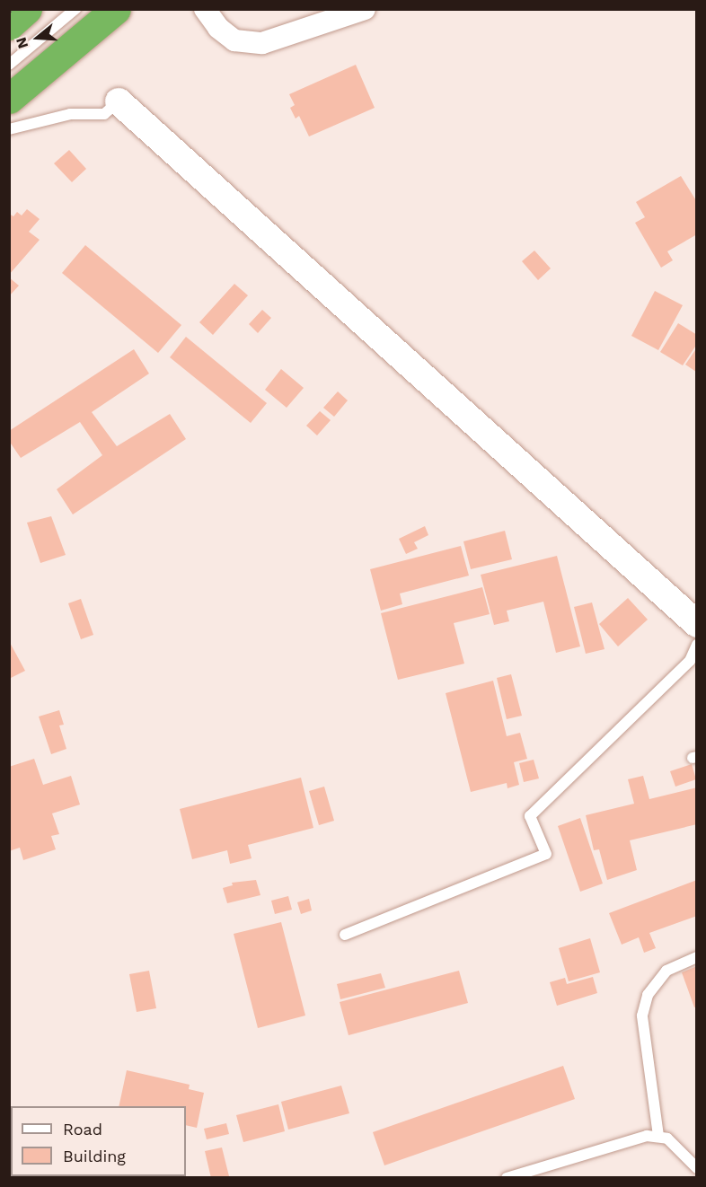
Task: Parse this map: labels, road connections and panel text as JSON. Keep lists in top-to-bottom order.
{
  "legend": ["Road", "Building"],
  "north": "left"
}
